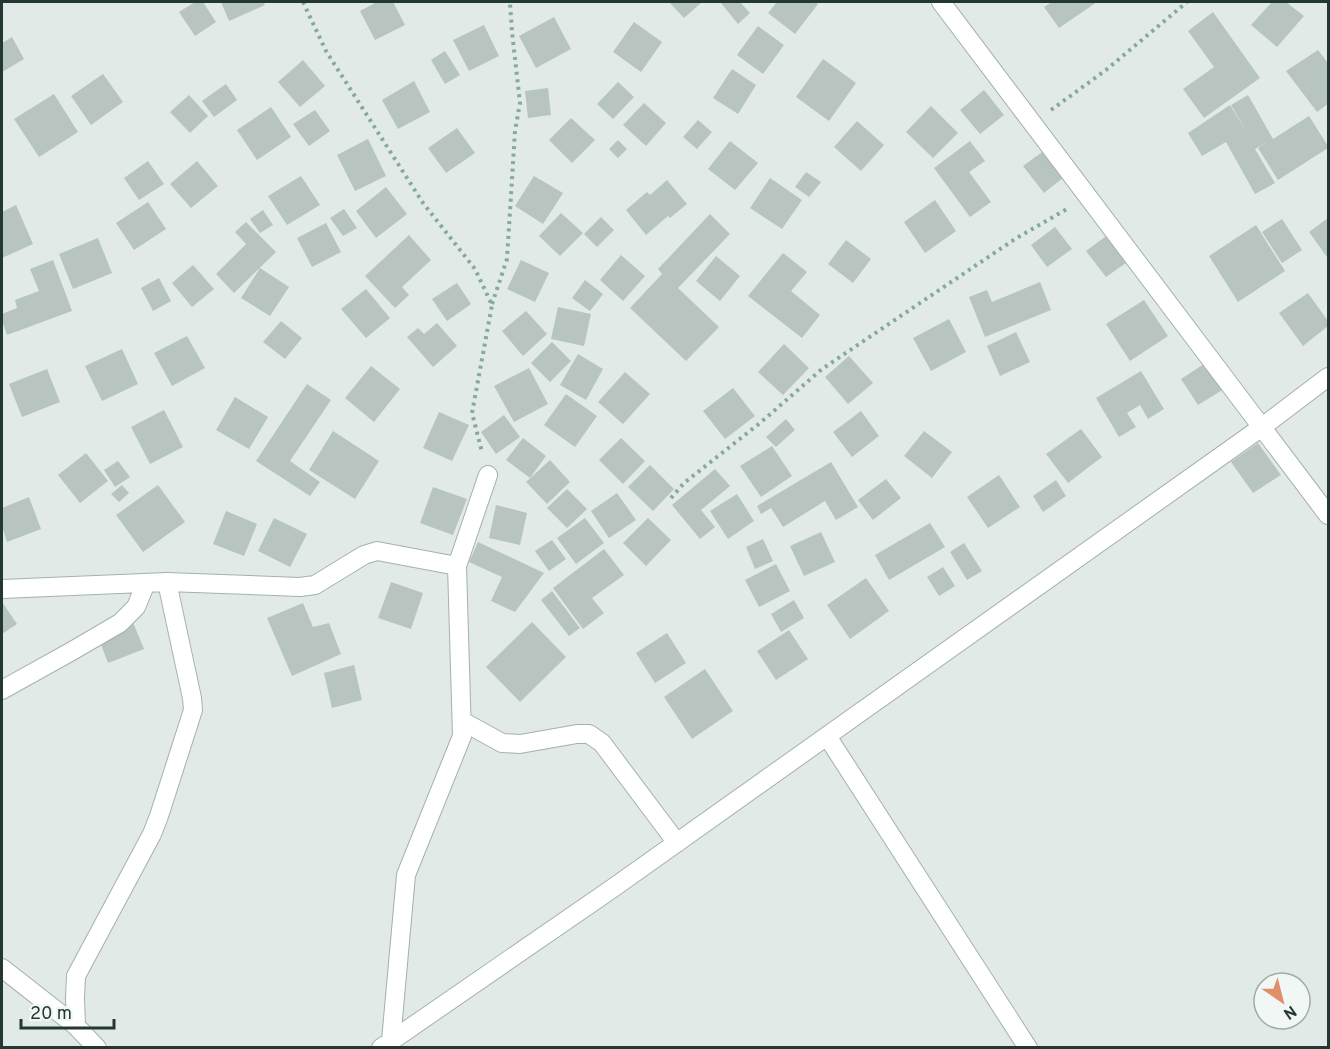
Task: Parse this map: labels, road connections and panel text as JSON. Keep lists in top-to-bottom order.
{
  "scale_bar": "20 m",
  "north": "bottom right"
}
